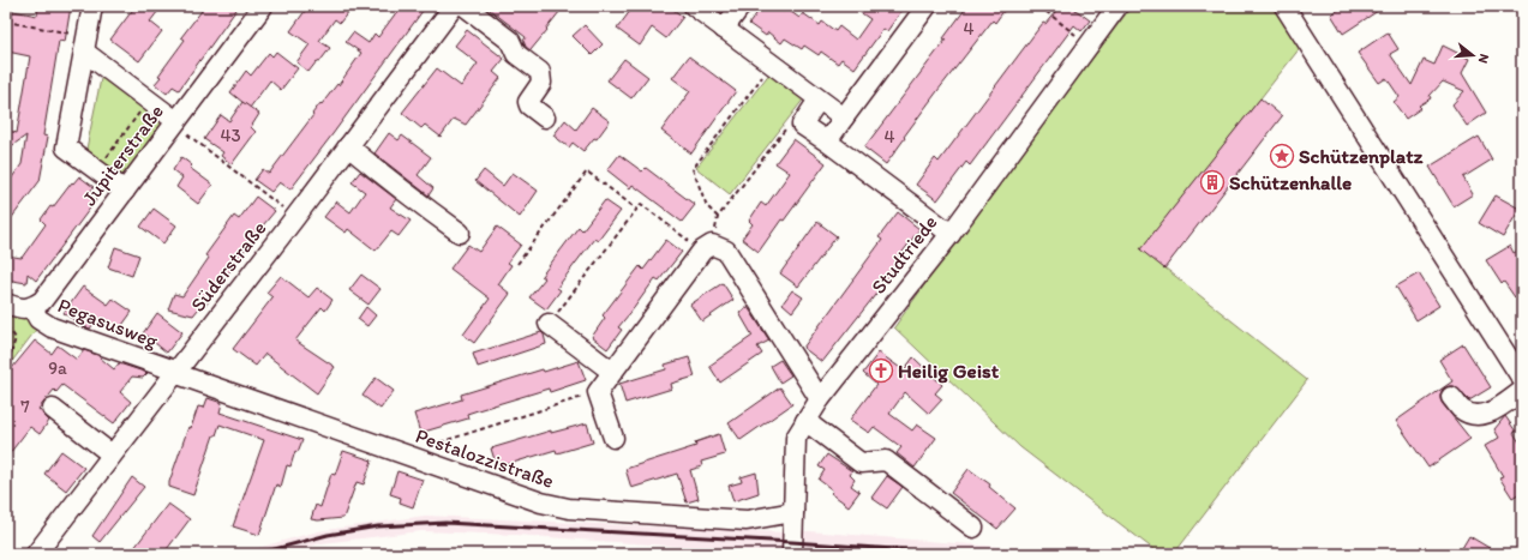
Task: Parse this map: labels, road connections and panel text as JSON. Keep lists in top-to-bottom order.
{
  "streets": {
    "street": [
      "Jupiterstraße",
      "Studtriede",
      "Süderstraße",
      "Pegasusweg",
      "Pestalozzistraße"
    ]
  },
  "crossings": [
    ["Jupiterstraße", "Pegasusweg"],
    ["Studtriede", "Pestalozzistraße"],
    ["Süderstraße", "Pegasusweg"],
    ["Süderstraße", "Pestalozzistraße"],
    ["Pegasusweg", "Pestalozzistraße"]
  ],
  "places": {
    "place": ["Schützenplatz"],
    "building": ["Schützenhalle"],
    "church": ["Heilig Geist"]
  },
  "house_numbers": [
    "4",
    "43",
    "4",
    "9a",
    "7"
  ],
  "north": "right"
}
